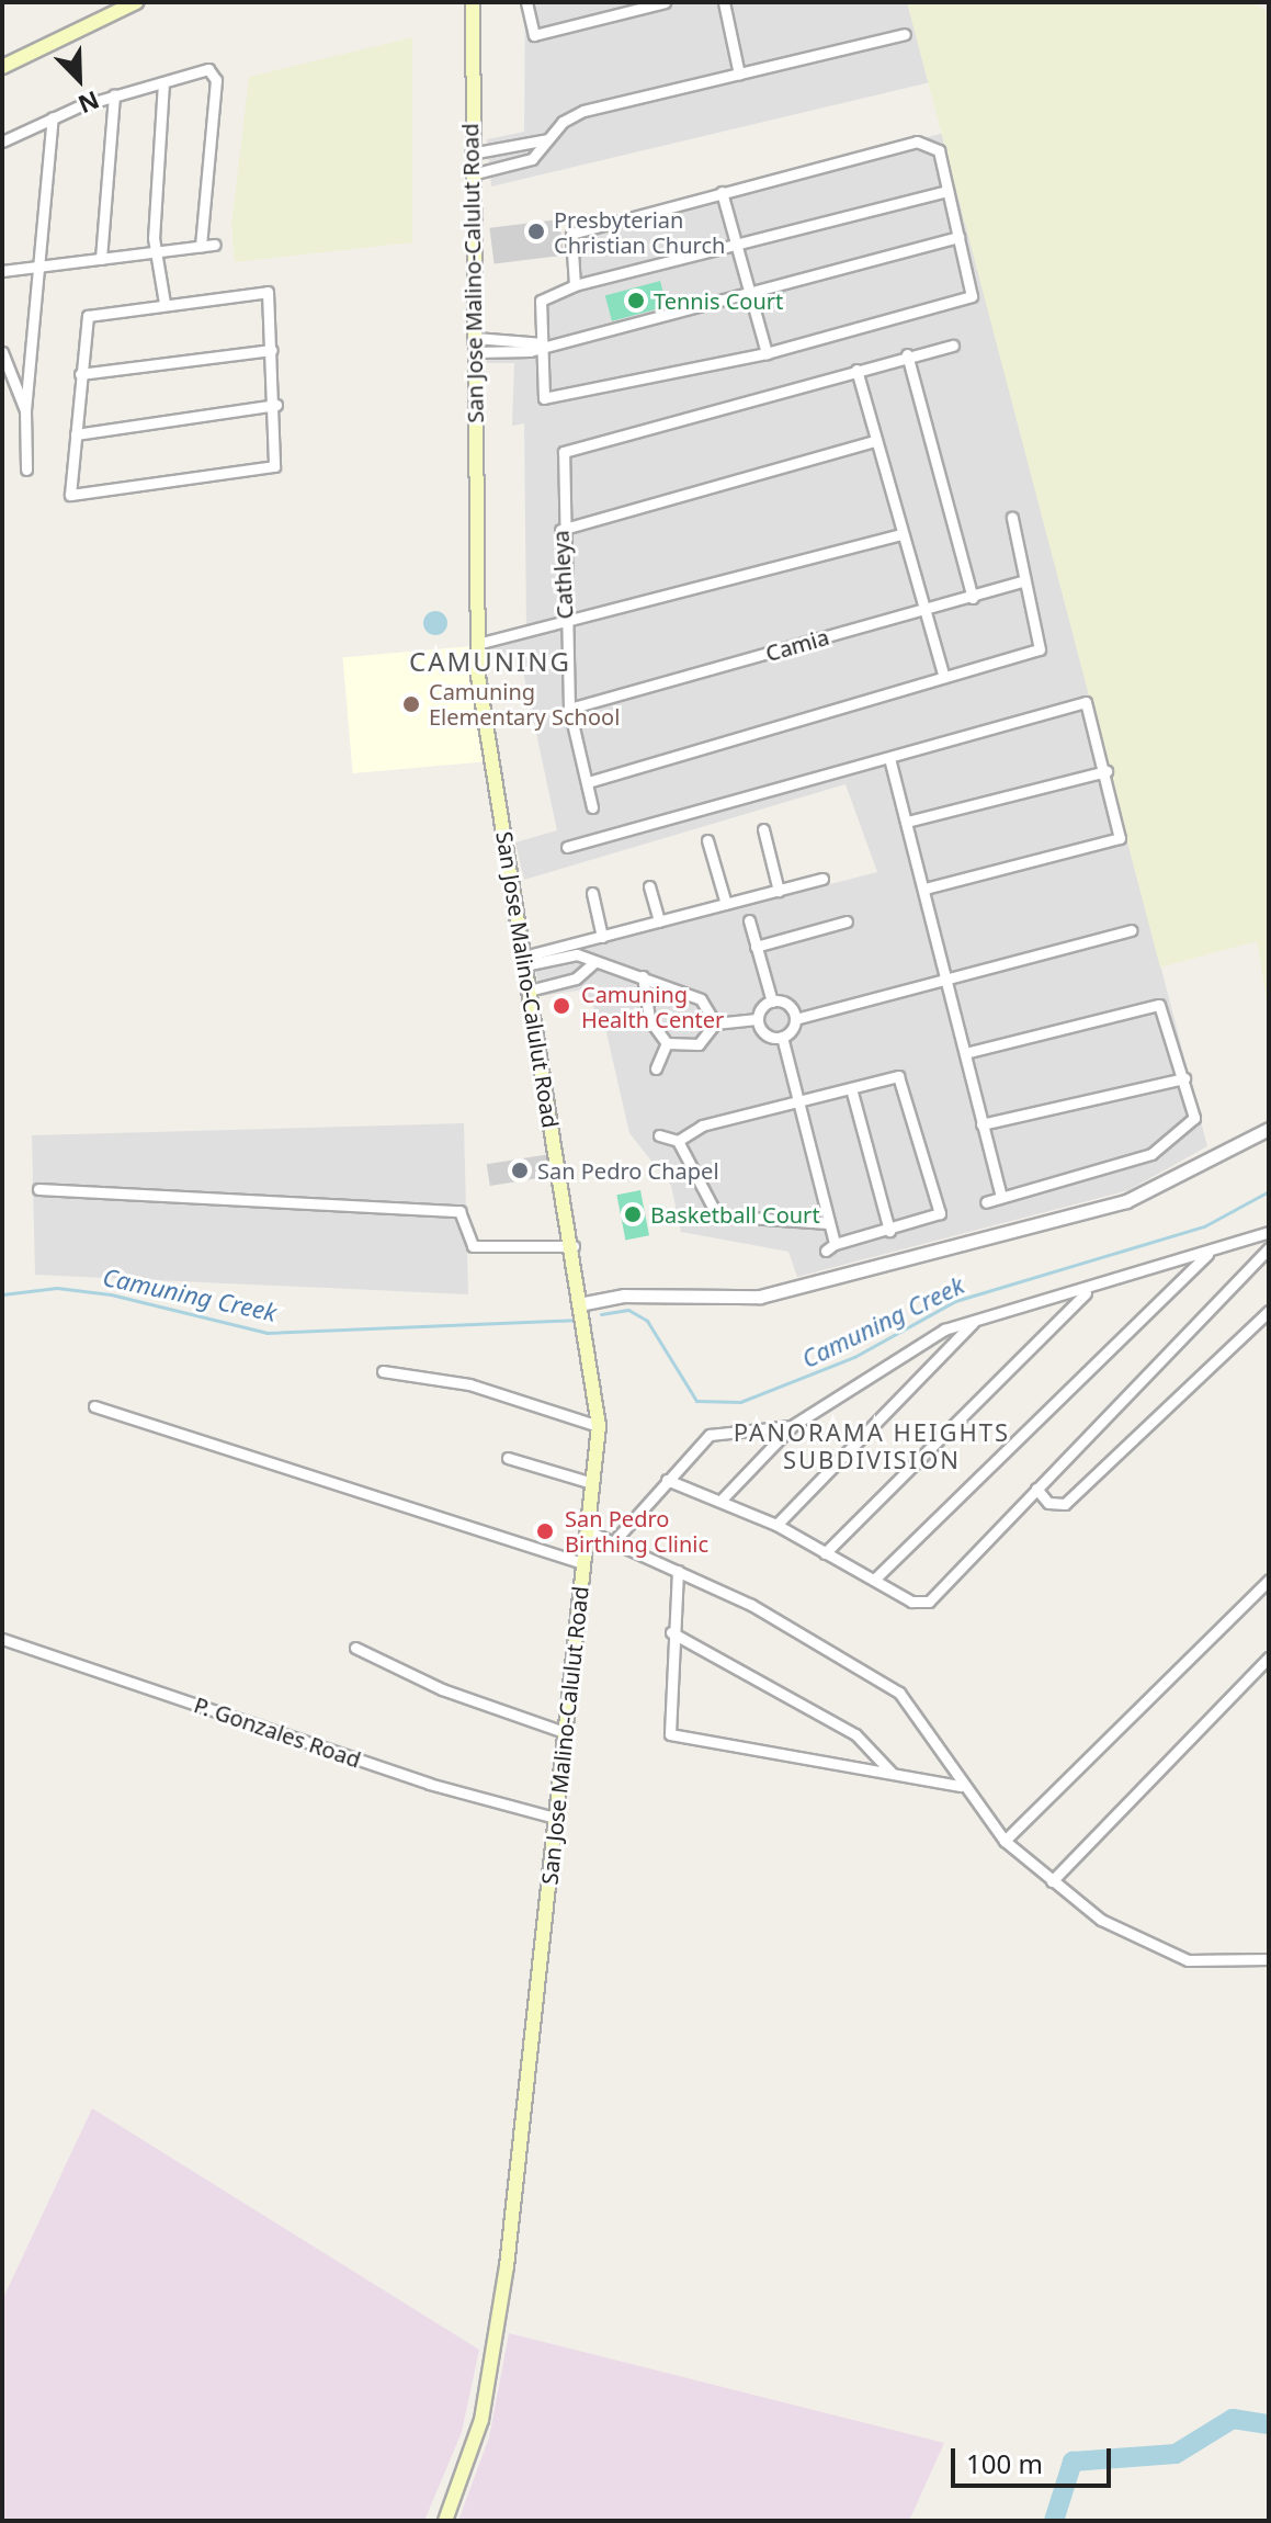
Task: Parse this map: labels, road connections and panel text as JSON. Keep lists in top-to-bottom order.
{
  "streets": {
    "main road": ["San Jose Malino-Calulut Road"],
    "street": ["Cathleya", "Camia", "P. Gonzales Road"]
  },
  "crossings": [
    ["San Jose Malino-Calulut Road", "P. Gonzales Road"],
    ["Cathleya", "Camia"]
  ],
  "districts": ["CAMUNING", "PANORAMA HEIGHTS SUBDIVISION"],
  "water": ["Camuning Creek"],
  "places": [
    "Presbyterian Christian Church",
    "Tennis Court",
    "Camuning Elementary School",
    "Camuning Health Center",
    "San Pedro Chapel",
    "Basketball Court",
    "San Pedro Birthing Clinic"
  ],
  "scale_bar": "100 m",
  "north": "bottom right"
}
